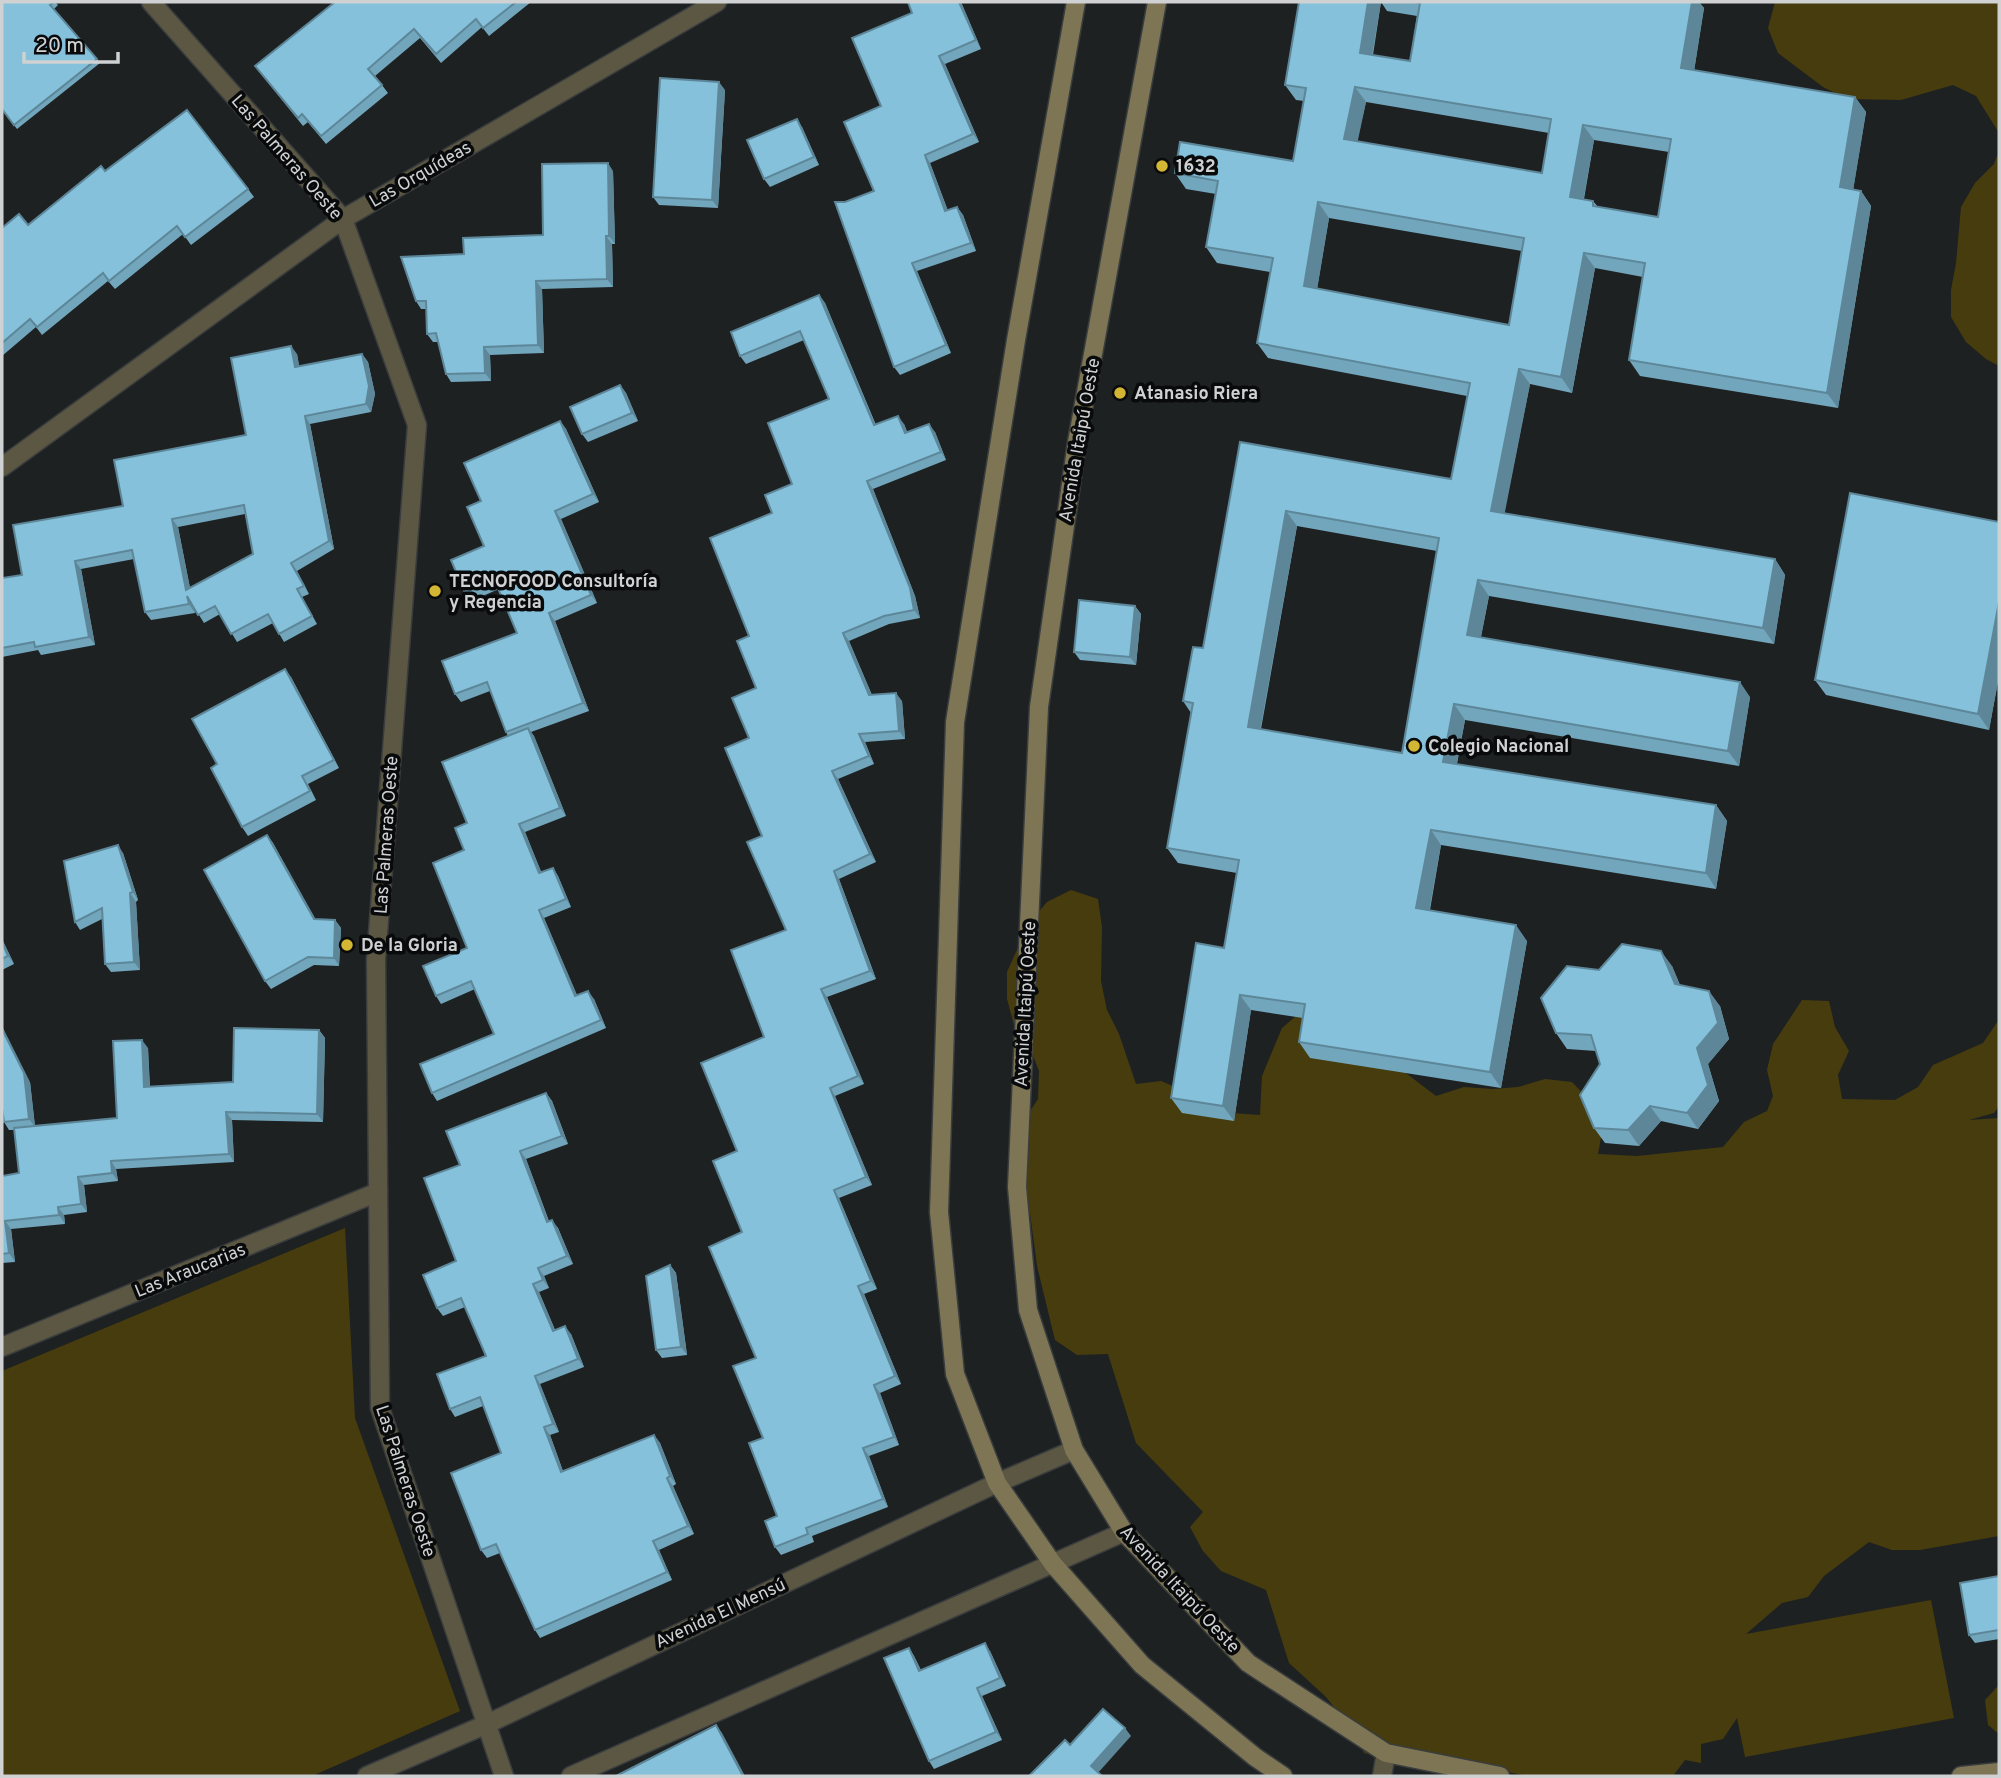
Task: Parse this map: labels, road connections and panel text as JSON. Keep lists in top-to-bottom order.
{
  "streets": {
    "street": [
      "Las Palmeras Oeste",
      "Las Orquídeas",
      "Avenida Itaipú Oeste",
      "Las Araucarias",
      "Avenida El Mensú"
    ]
  },
  "crossings": [
    ["Las Palmeras Oeste", "Las Orquídeas"],
    ["Las Palmeras Oeste", "Las Araucarias"],
    ["Las Palmeras Oeste", "Avenida El Mensú"],
    ["Avenida Itaipú Oeste", "Avenida El Mensú"]
  ],
  "places": [
    "1632",
    "Atanasio Riera",
    "TECNOFOOD Consultoría y Regencia",
    "Colegio Nacional",
    "De la Gloria"
  ],
  "scale_bar": "20 m"
}
